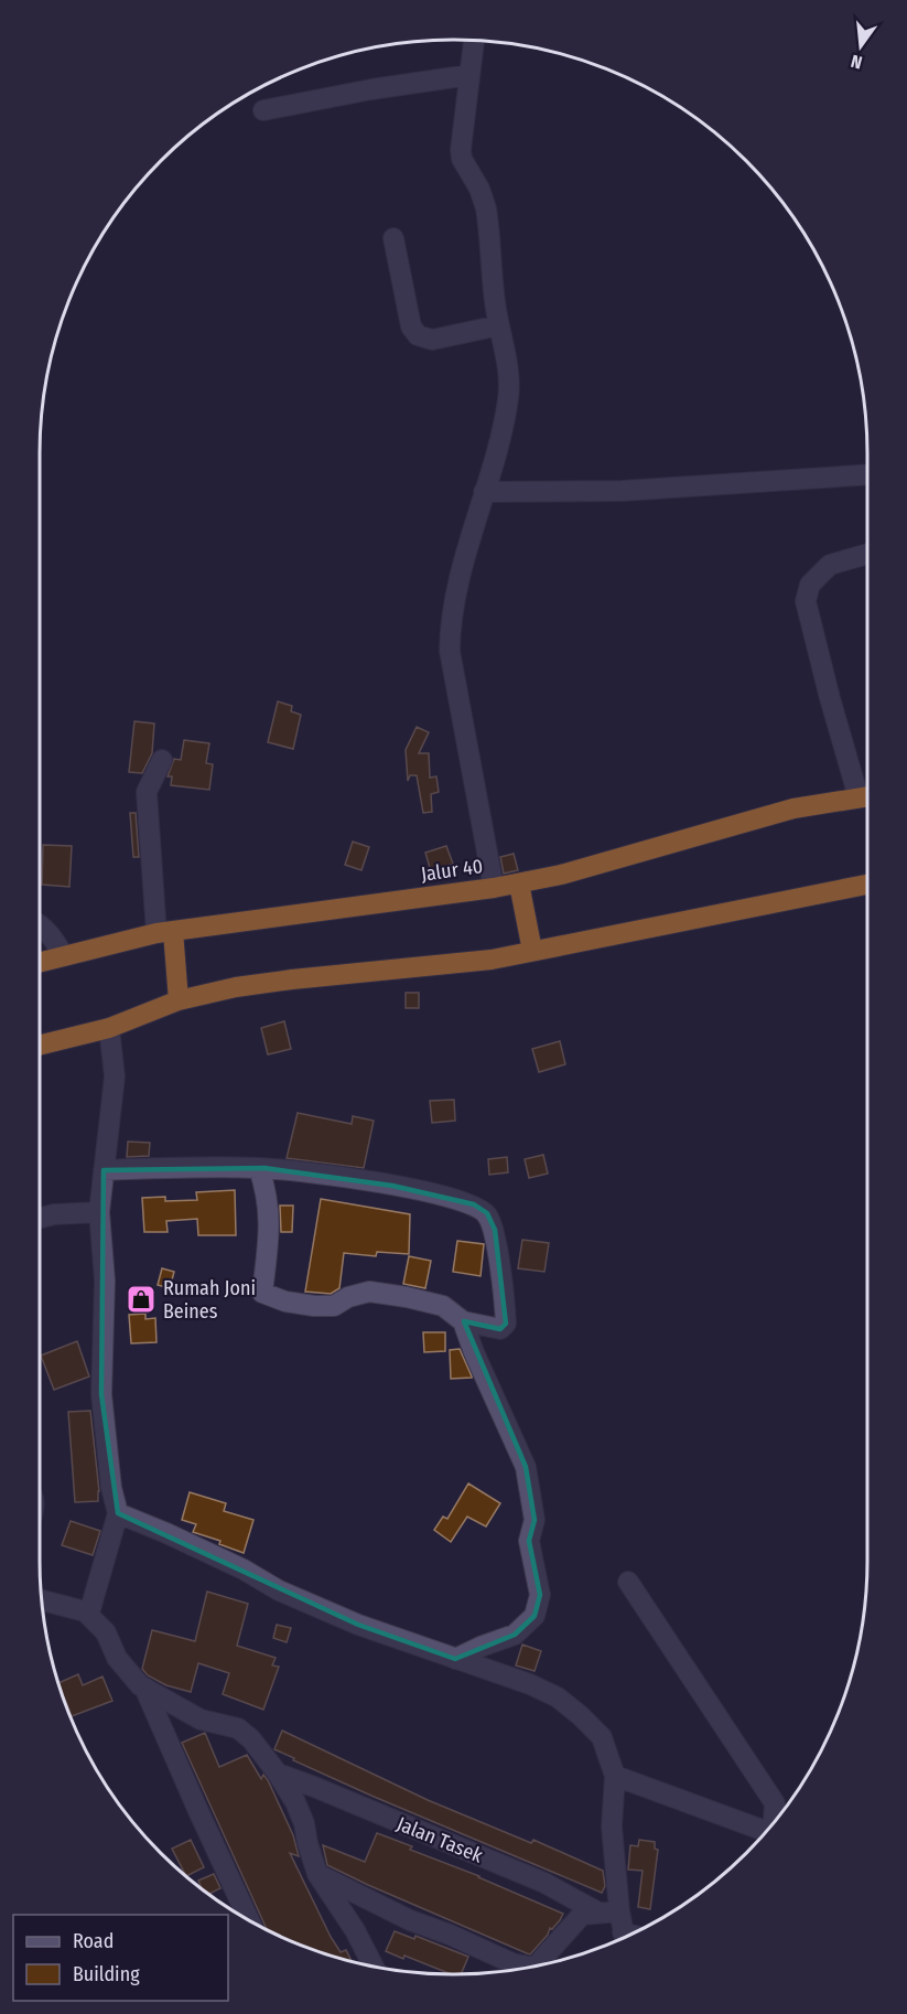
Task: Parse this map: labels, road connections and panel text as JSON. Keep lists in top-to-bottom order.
{
  "streets": {
    "highway": ["Jalur 40"],
    "street": ["Jalan Tasek"]
  },
  "places": {
    "shop": ["Rumah Joni Beines"]
  },
  "legend": ["Road", "Building"],
  "north": "bottom"
}
